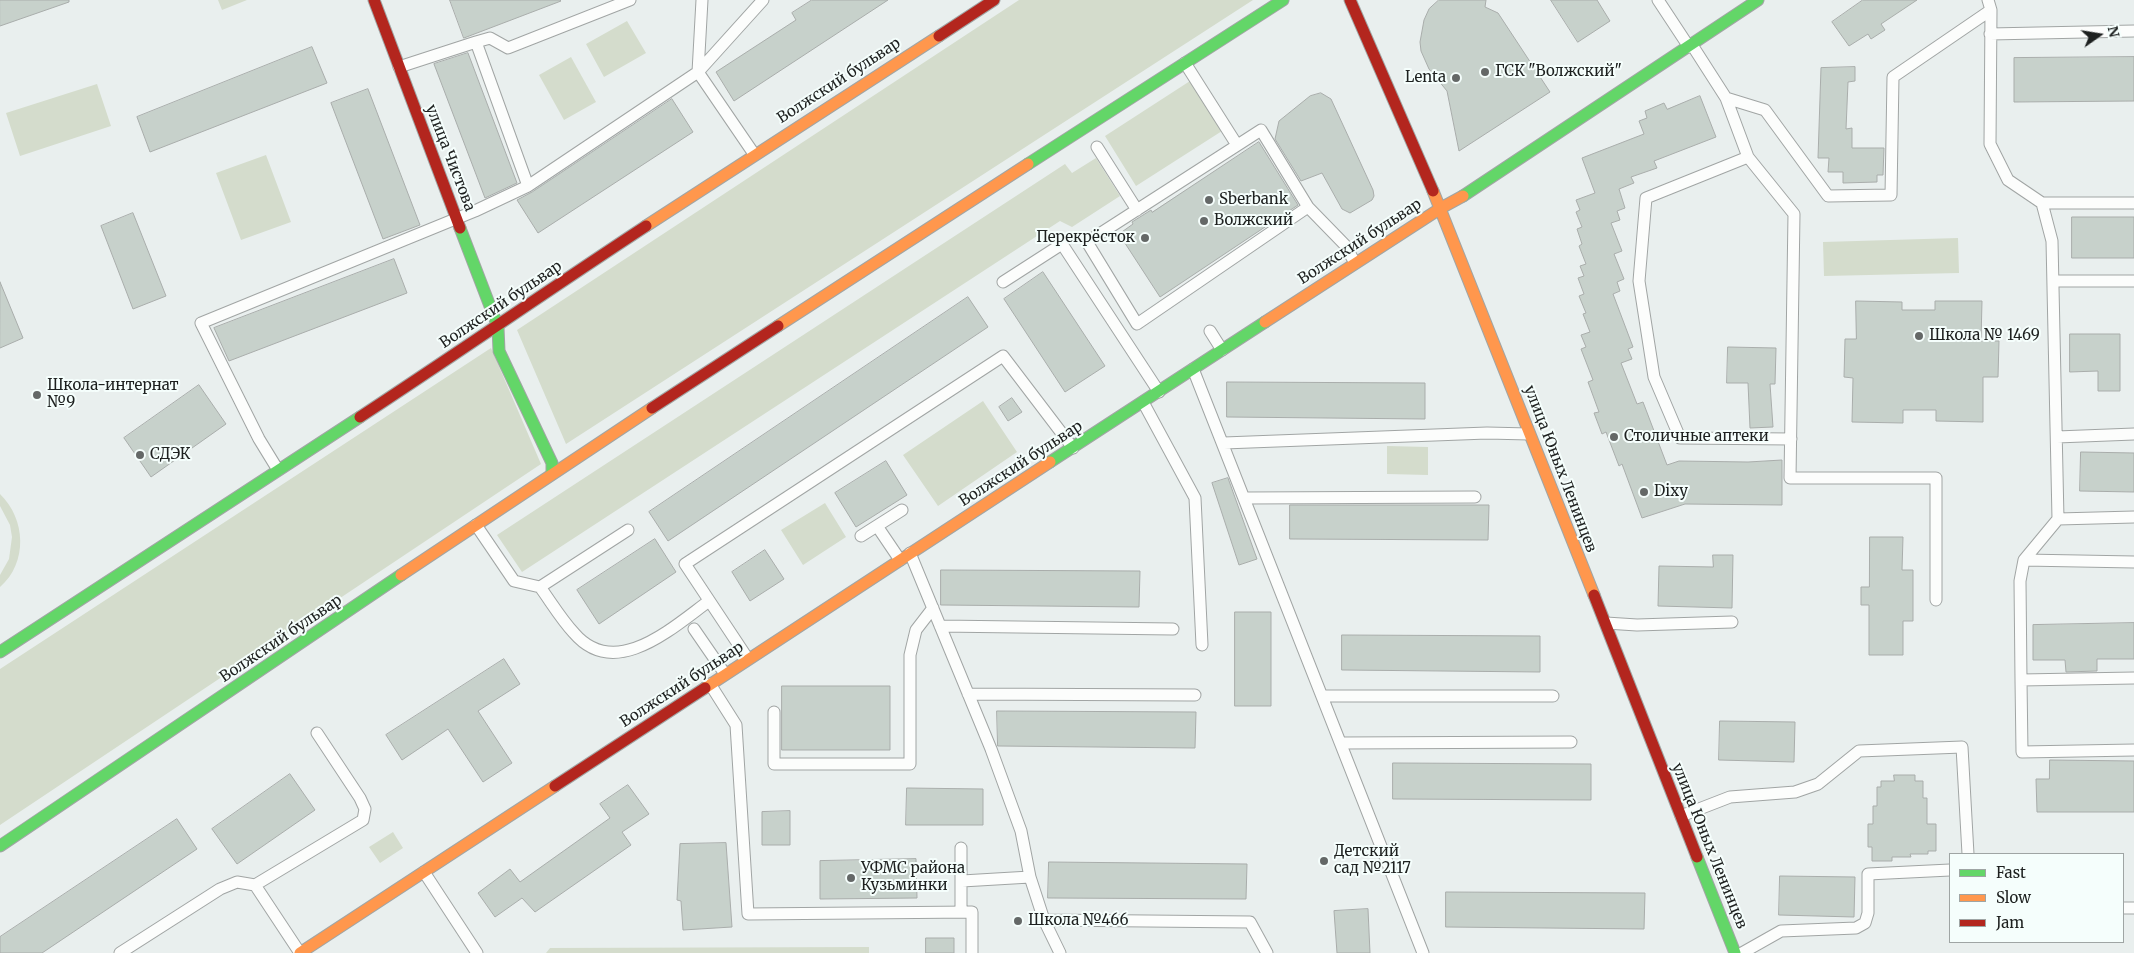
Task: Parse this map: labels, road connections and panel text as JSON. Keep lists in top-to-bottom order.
{
  "streets": {
    "main road": ["Волжский бульвар", "улица Чистова", "улица Юных Ленинцев"]
  },
  "crossings": [
    ["Волжский бульвар", "улица Чистова"],
    ["Волжский бульвар", "улица Юных Ленинцев"]
  ],
  "places": [
    "ГСК \"Волжский\"",
    "Lenta",
    "Sberbank",
    "Волжский",
    "Перекрёсток",
    "Школа № 1469",
    "Школа-интернат №9",
    "Столичные аптеки",
    "СДЭК",
    "Dixy",
    "Детский сад №2117",
    "УФМС района Кузьминки",
    "Школа №466"
  ],
  "legend": ["Fast", "Slow", "Jam"],
  "north": "right"
}
